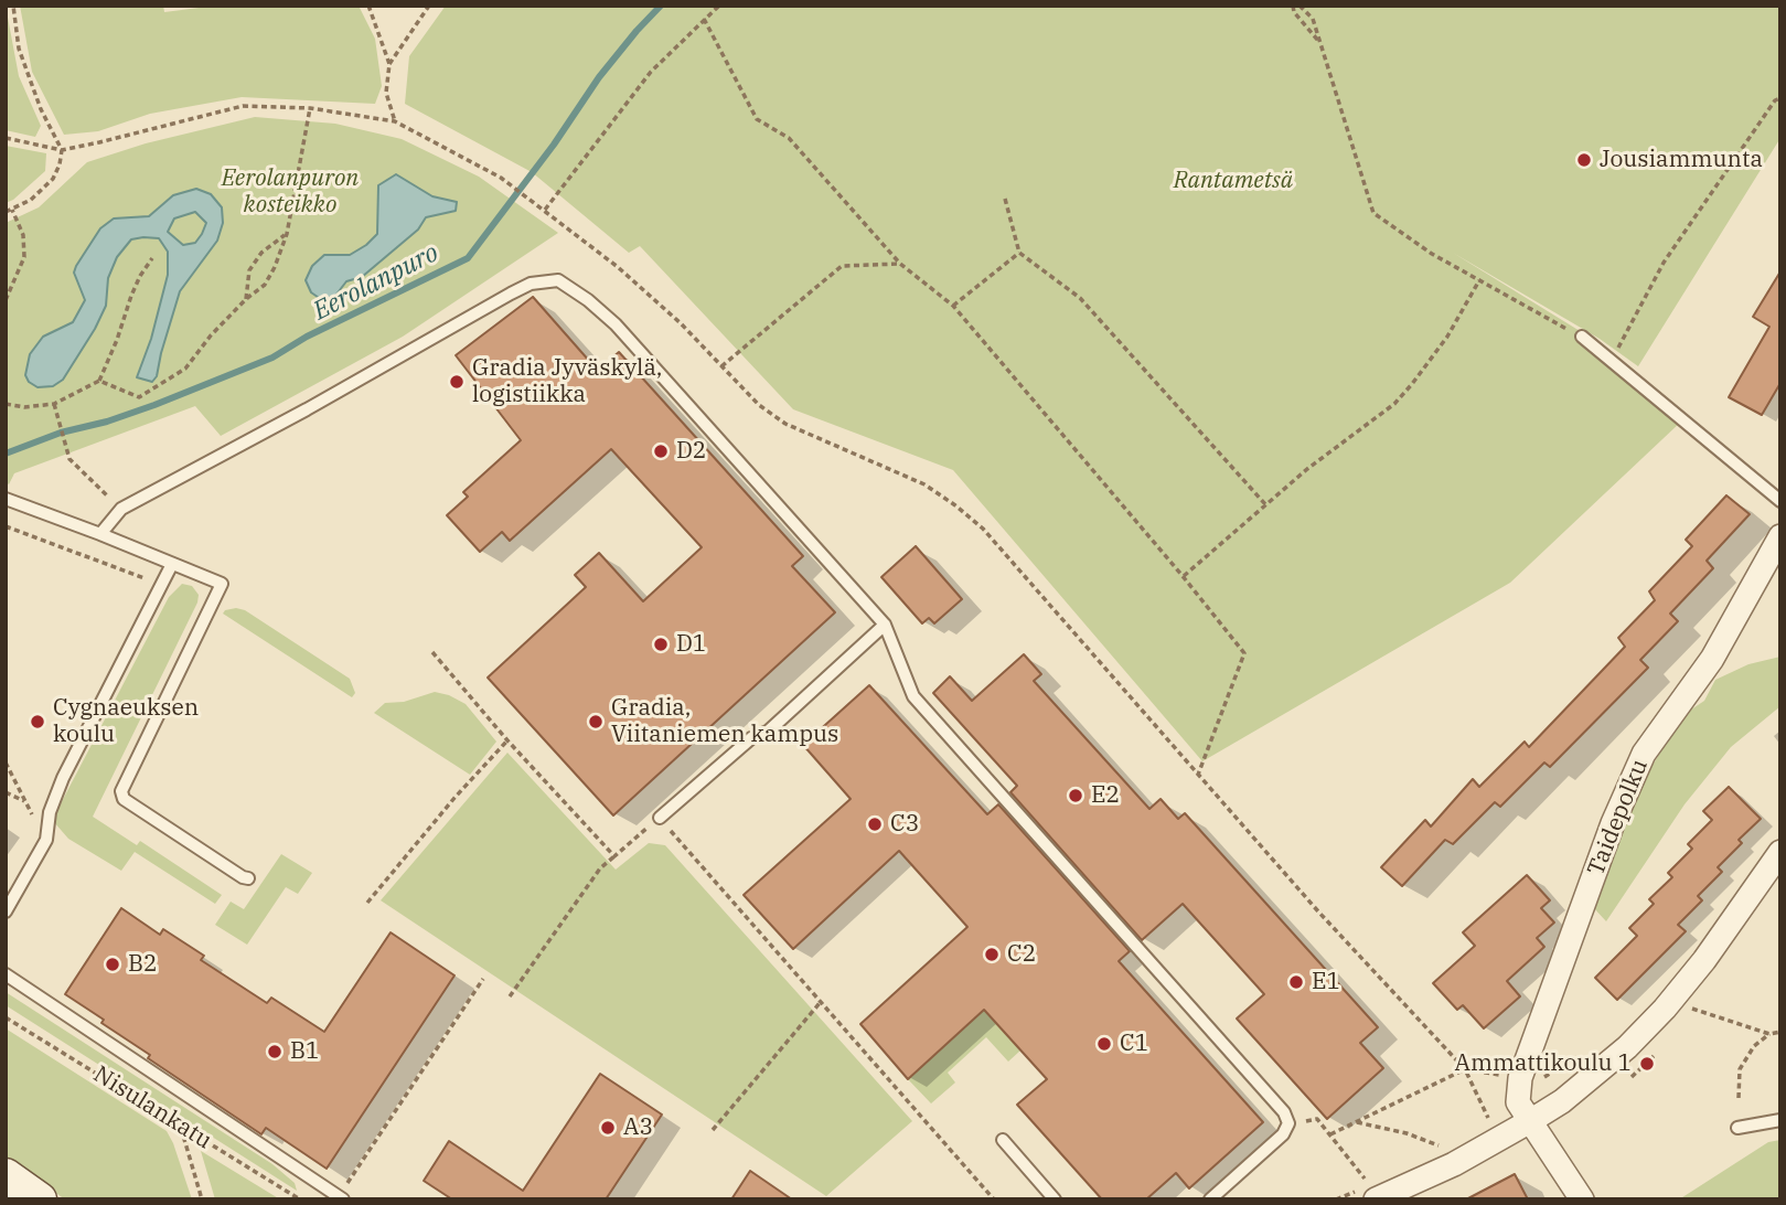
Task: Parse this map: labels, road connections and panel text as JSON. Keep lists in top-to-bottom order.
{
  "streets": {
    "street": ["Taidepolku"],
    "path": ["Nisulankatu"]
  },
  "water": ["Eerolanpuro"],
  "parks": ["Eerolanpuron kosteikko", "Rantametsä"],
  "places": [
    "Jousiammunta",
    "Gradia Jyväskylä, logistiikka",
    "D2",
    "D1",
    "Cygnaeuksen koulu",
    "Gradia, Viitaniemen kampus",
    "E2",
    "C3",
    "C2",
    "B2",
    "E1",
    "C1",
    "B1",
    "Ammattikoulu 1",
    "A3"
  ]
}
